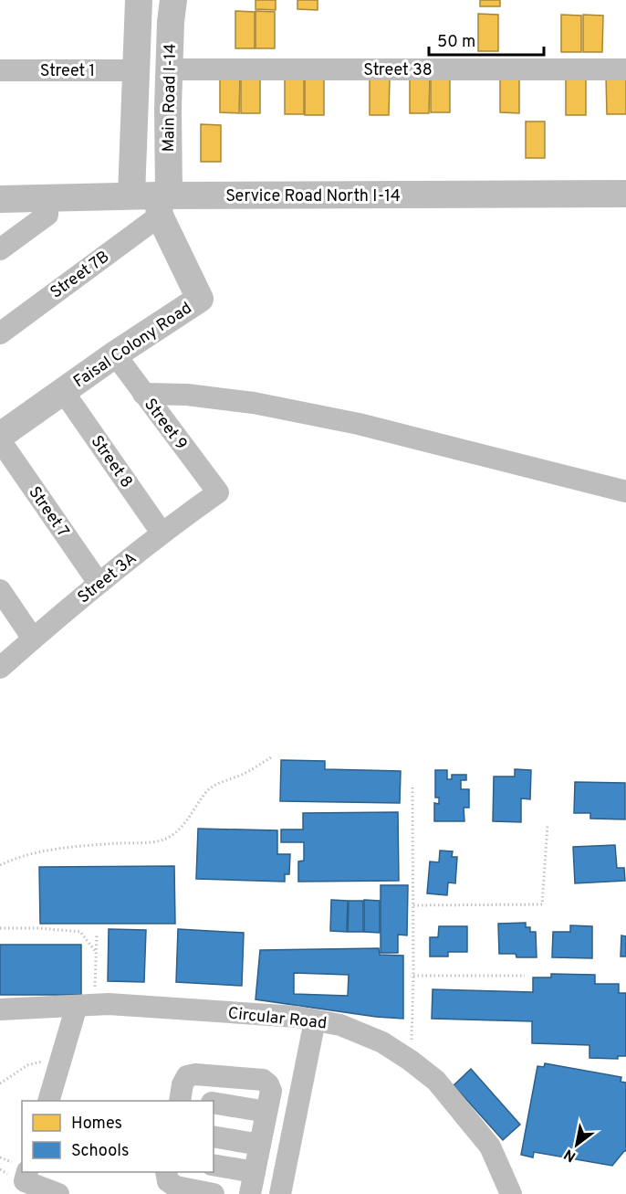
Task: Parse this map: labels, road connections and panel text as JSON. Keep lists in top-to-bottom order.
{
  "streets": {
    "main road": ["Main Road I-14", "Service Road North I-14", "Faisal Colony Road"],
    "street": [
      "Street 38",
      "Street 1",
      "Street 7B",
      "Street 9",
      "Street 8",
      "Street 7",
      "Street 3A",
      "Circular Road"
    ]
  },
  "crossings": [
    ["Street 38", "Main Road I-14"],
    ["Street 1", "Main Road I-14"],
    ["Main Road I-14", "Service Road North I-14"],
    ["Main Road I-14", "Street 7B"],
    ["Main Road I-14", "Faisal Colony Road"],
    ["Service Road North I-14", "Street 7B"],
    ["Service Road North I-14", "Faisal Colony Road"],
    ["Street 7B", "Faisal Colony Road"],
    ["Faisal Colony Road", "Street 9"],
    ["Faisal Colony Road", "Street 8"],
    ["Street 9", "Street 3A"],
    ["Street 8", "Street 3A"],
    ["Street 7", "Street 3A"]
  ],
  "legend": ["Homes", "Schools"],
  "scale_bar": "50 m",
  "north": "bottom left"
}
